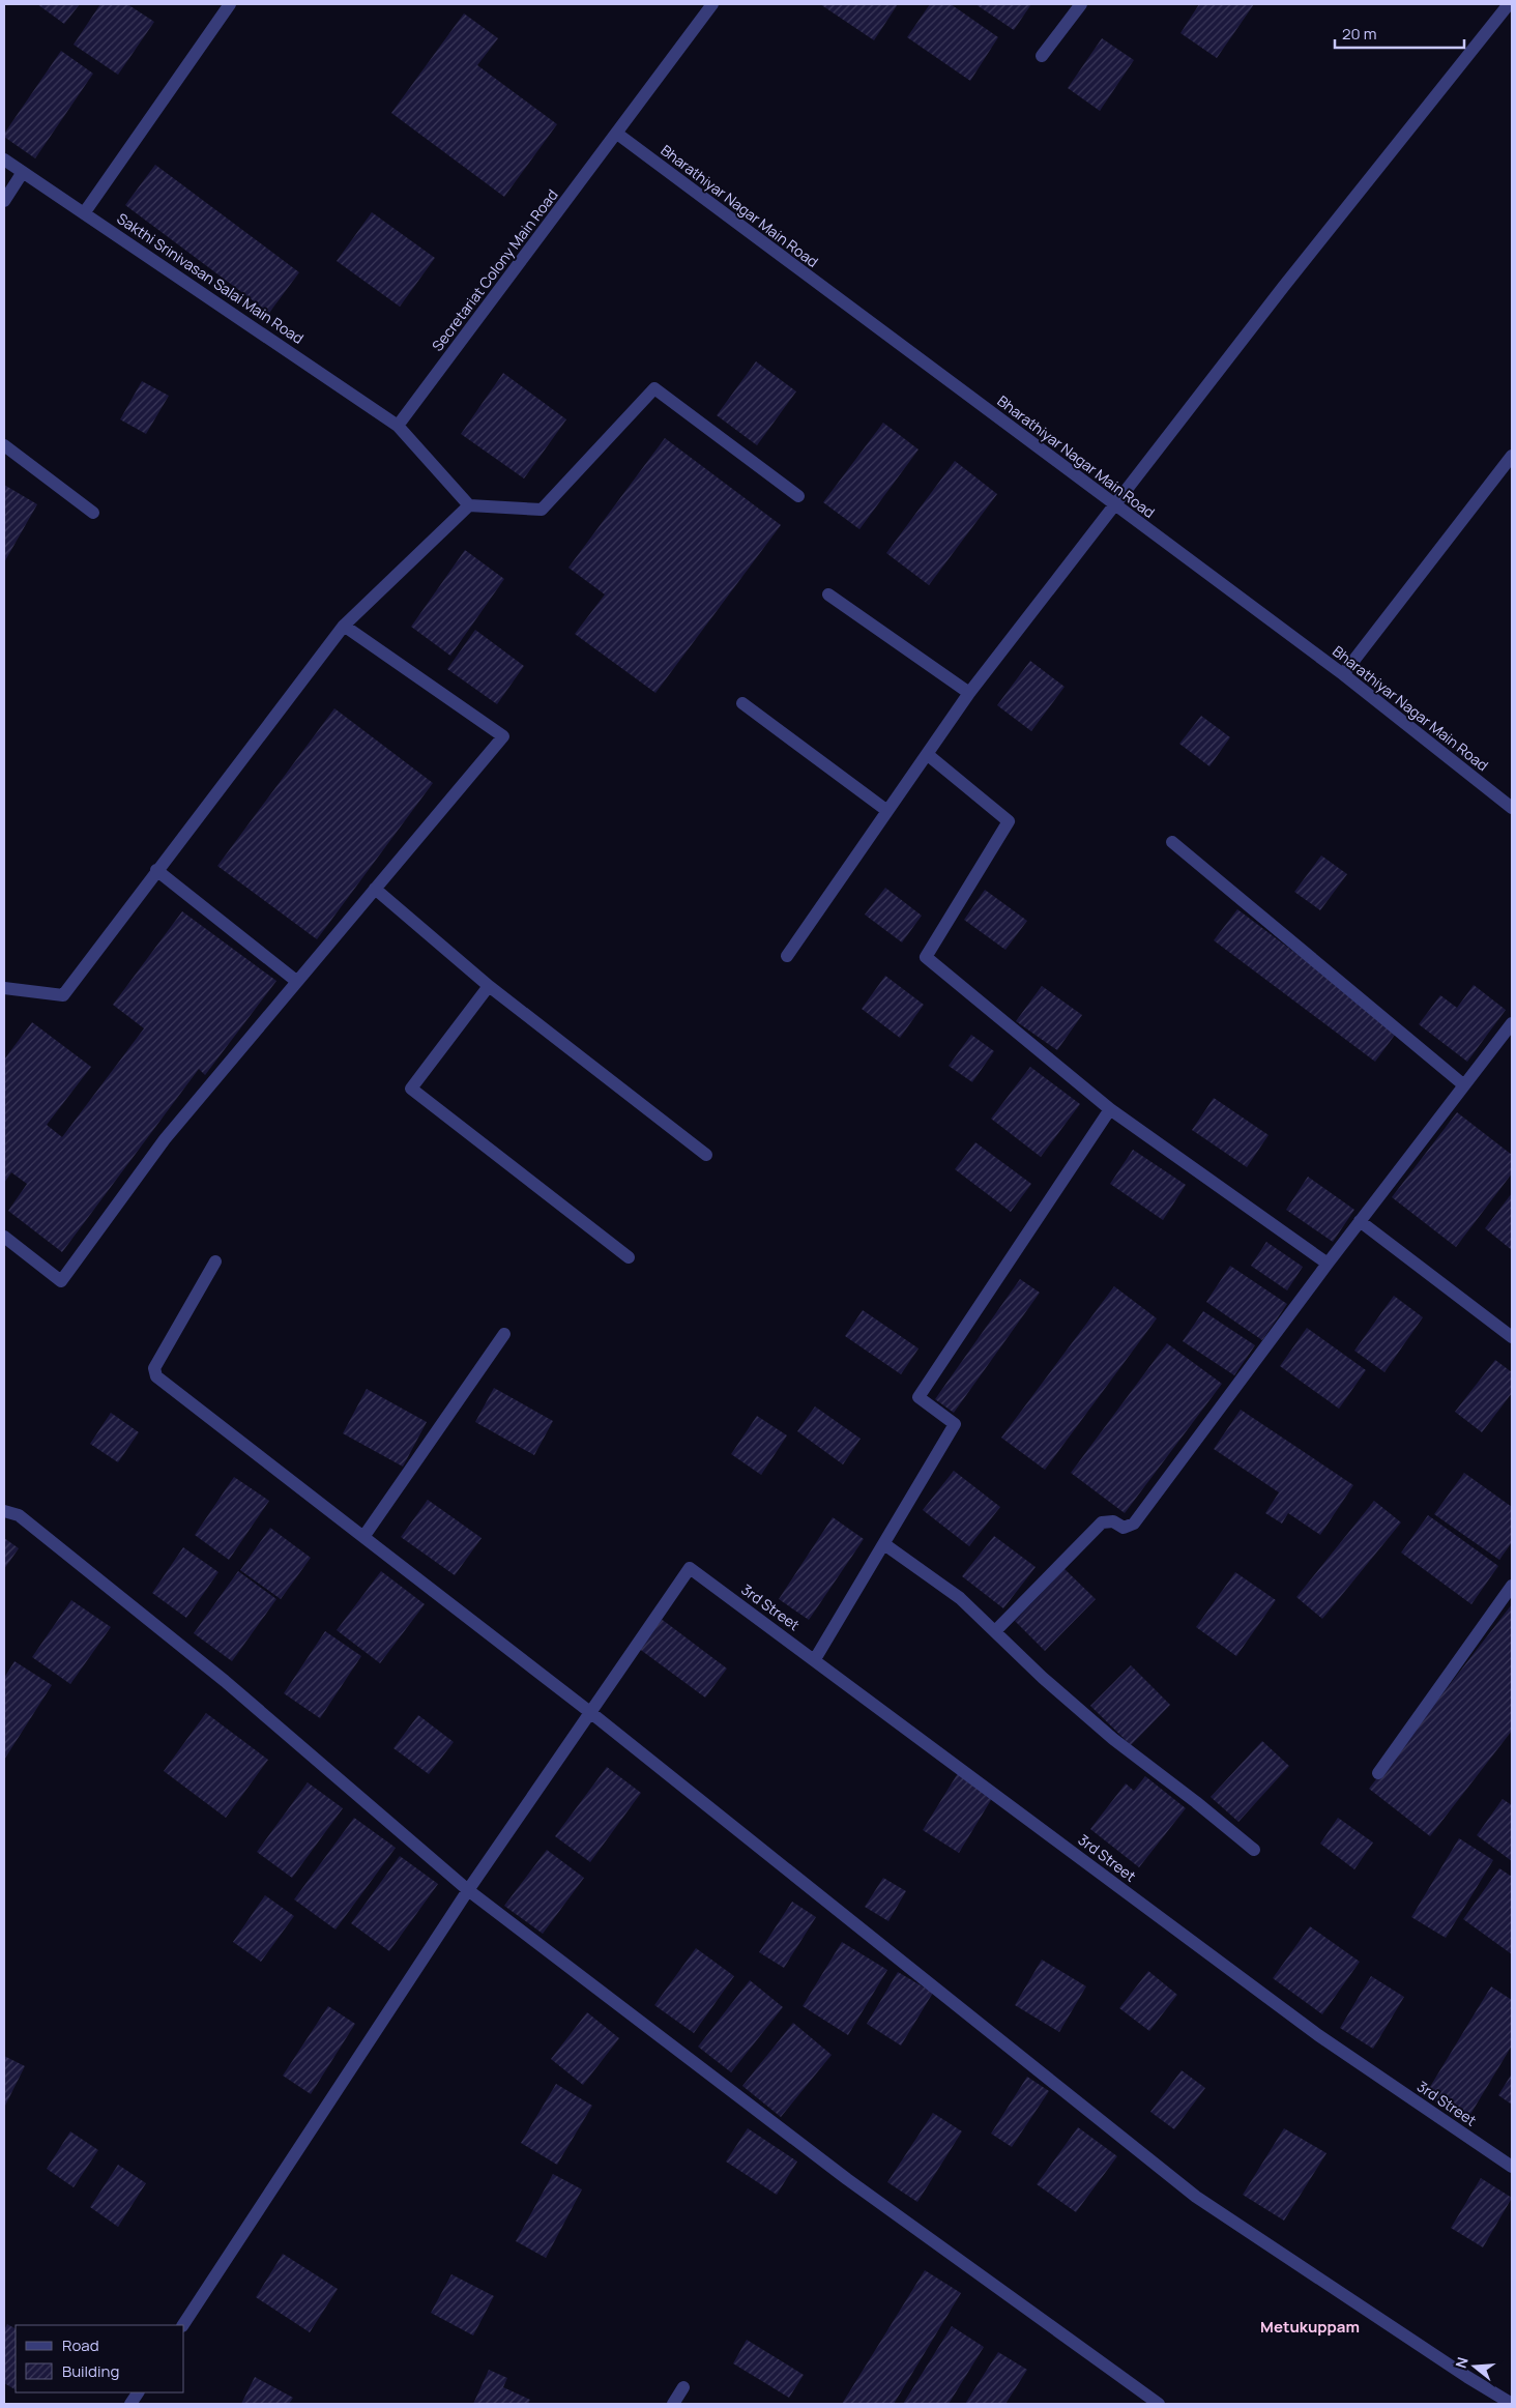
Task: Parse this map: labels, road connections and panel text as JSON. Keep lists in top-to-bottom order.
{
  "streets": {
    "street": [
      "Bharathiyar Nagar Main Road",
      "Secretariat Colony Main Road",
      "Sakthi Srinivasan Salai Main Road",
      "3rd Street"
    ]
  },
  "crossings": [
    ["Bharathiyar Nagar Main Road", "Secretariat Colony Main Road"],
    ["Secretariat Colony Main Road", "Sakthi Srinivasan Salai Main Road"]
  ],
  "districts": ["Metukuppam"],
  "legend": ["Road", "Building"],
  "scale_bar": "20 m",
  "north": "left"
}
